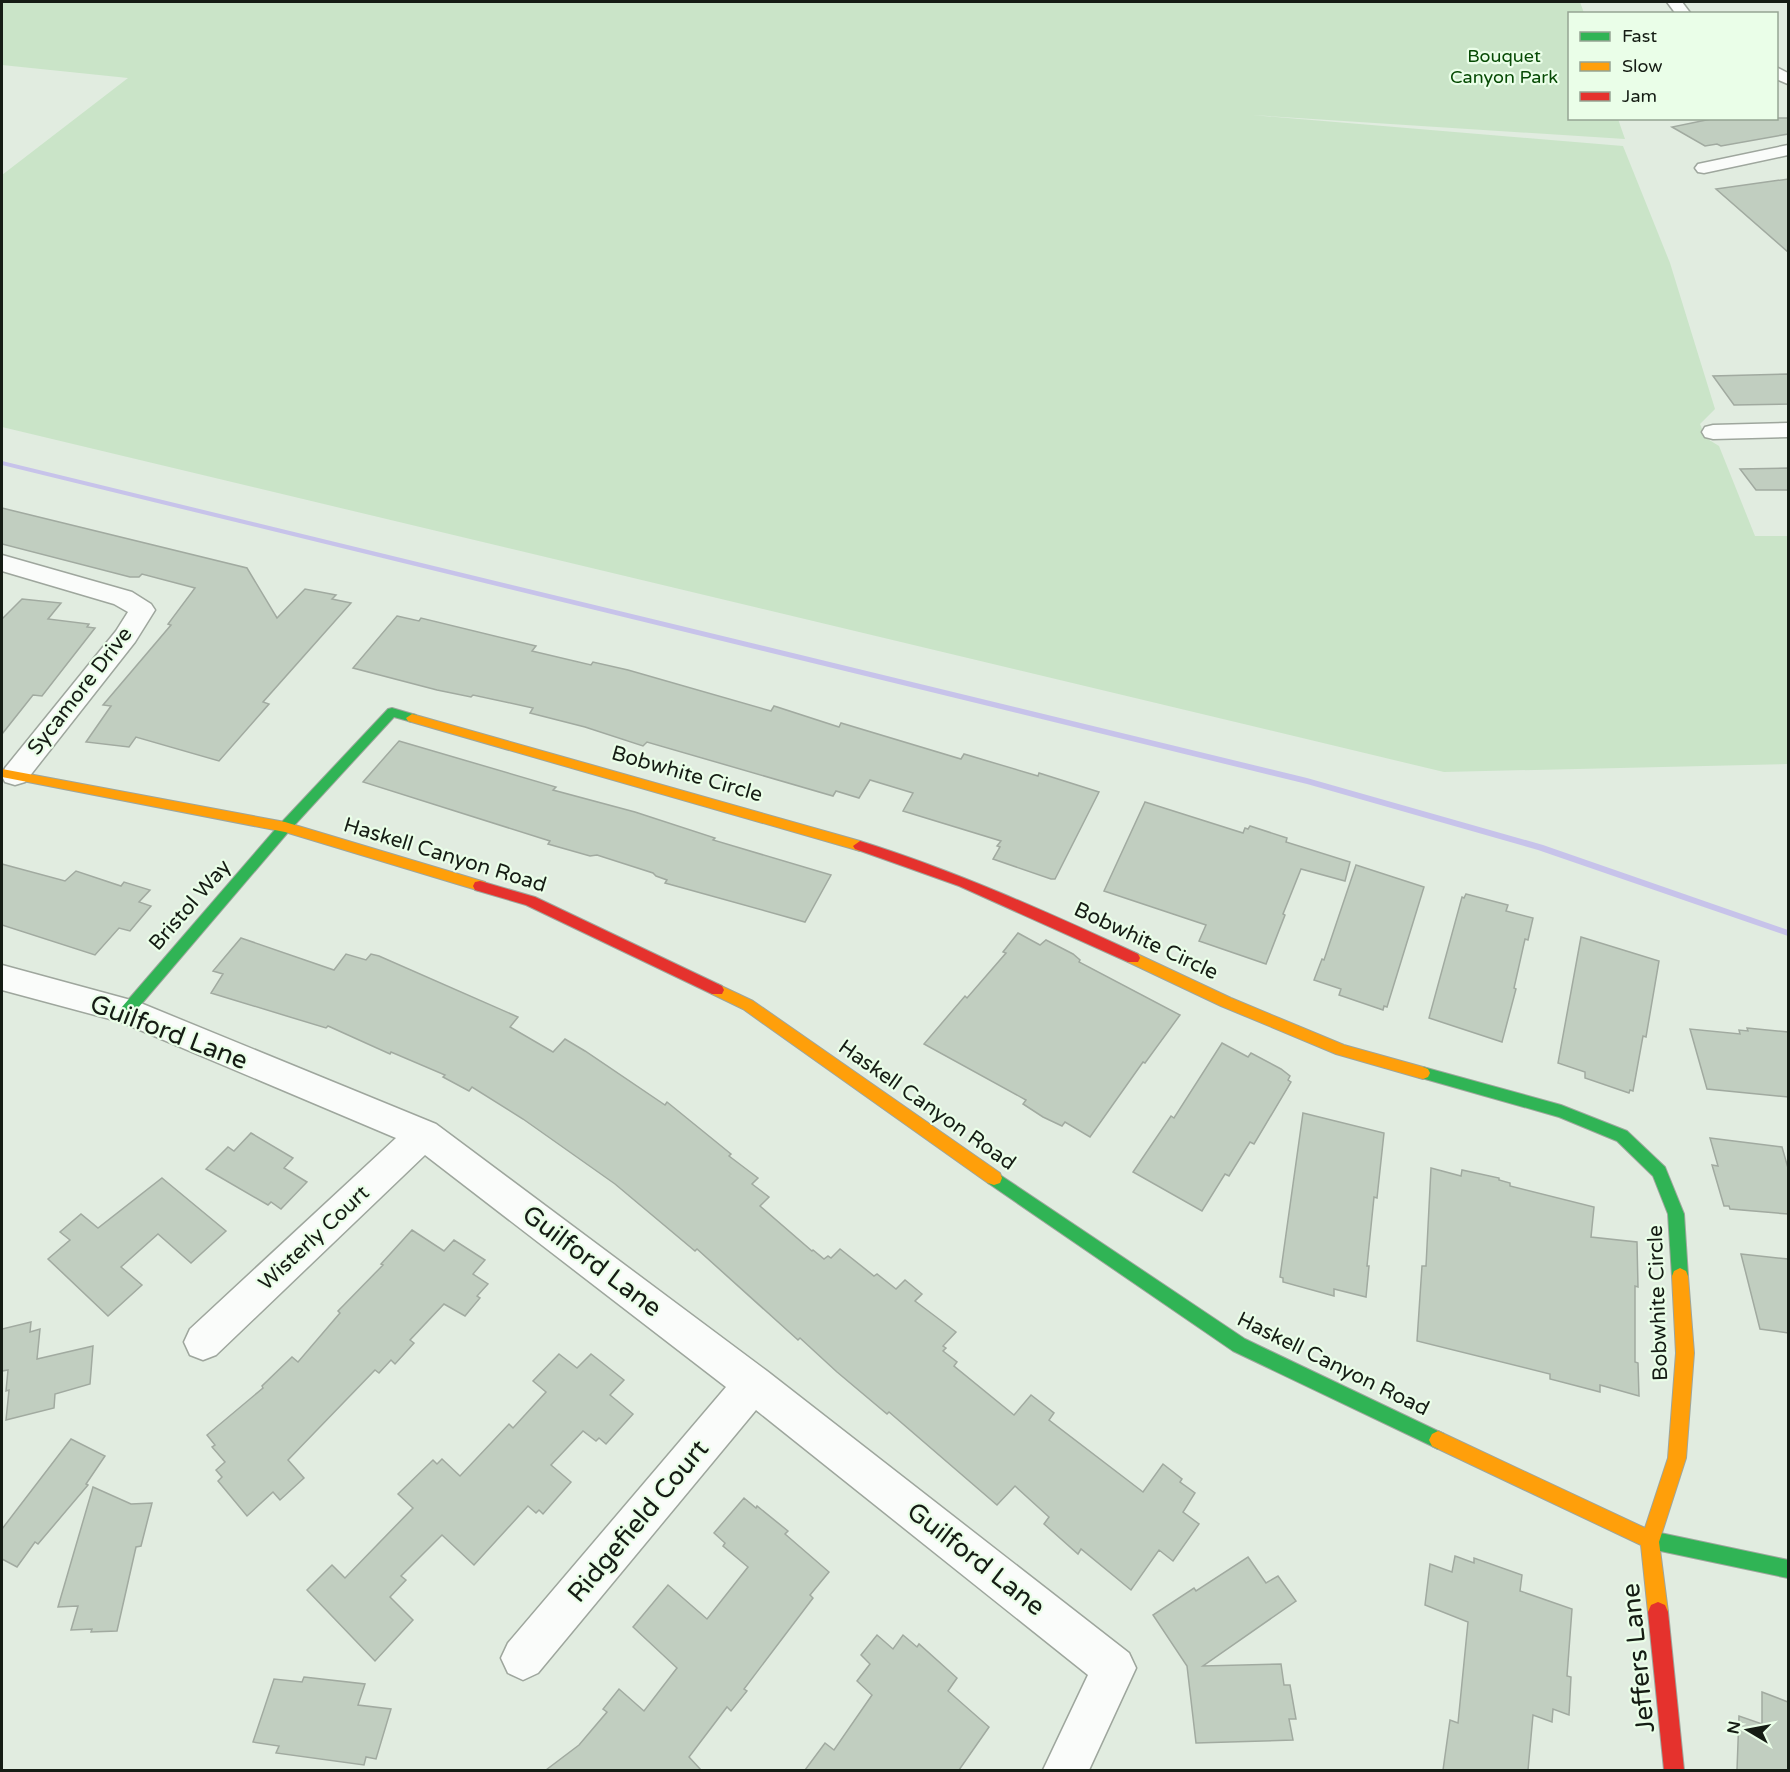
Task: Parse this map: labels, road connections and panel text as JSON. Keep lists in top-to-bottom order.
{
  "streets": {
    "street": [
      "Sycamore Drive",
      "Bobwhite Circle",
      "Haskell Canyon Road",
      "Bristol Way",
      "Guilford Lane",
      "Wisterly Court",
      "Ridgefield Court",
      "Jeffers Lane"
    ]
  },
  "crossings": [
    ["Sycamore Drive", "Haskell Canyon Road"],
    ["Bobwhite Circle", "Haskell Canyon Road"],
    ["Bobwhite Circle", "Bristol Way"],
    ["Bobwhite Circle", "Jeffers Lane"],
    ["Haskell Canyon Road", "Bristol Way"],
    ["Haskell Canyon Road", "Jeffers Lane"],
    ["Bristol Way", "Guilford Lane"],
    ["Guilford Lane", "Wisterly Court"],
    ["Guilford Lane", "Ridgefield Court"]
  ],
  "parks": ["Bouquet Canyon Park"],
  "legend": ["Fast", "Slow", "Jam"],
  "north": "left"
}
